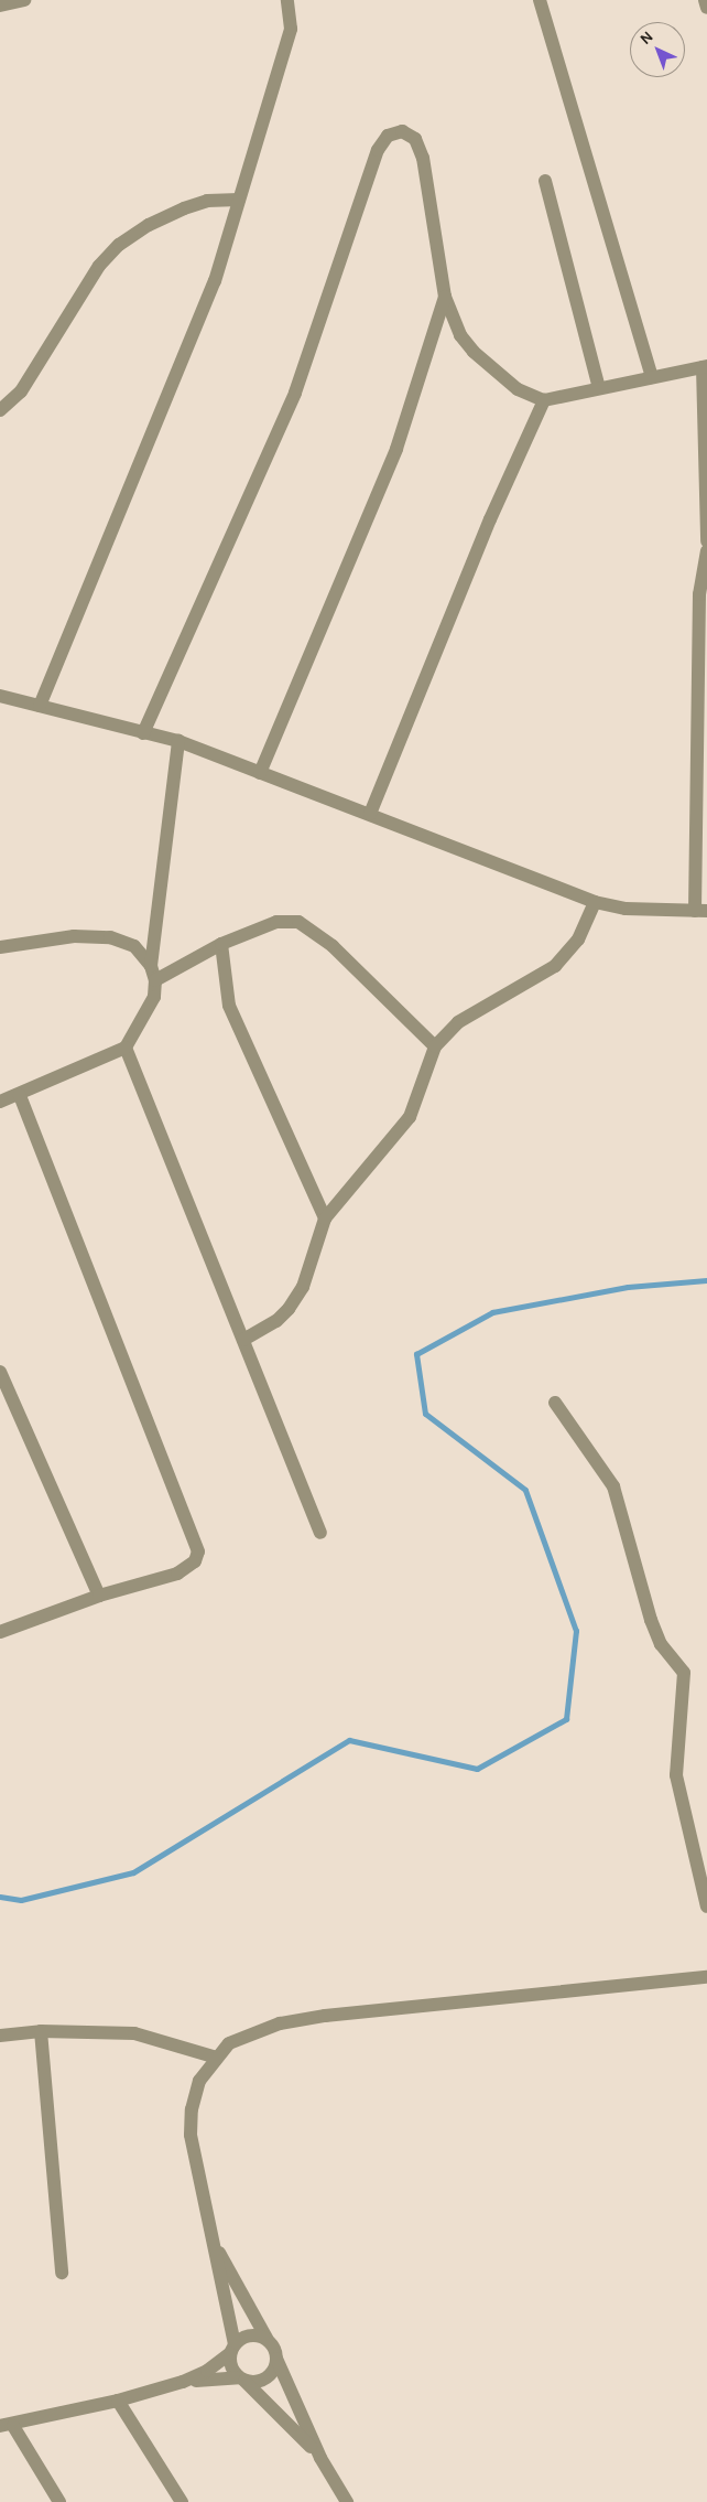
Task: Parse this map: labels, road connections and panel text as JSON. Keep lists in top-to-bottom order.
{
  "north": "top left"
}
